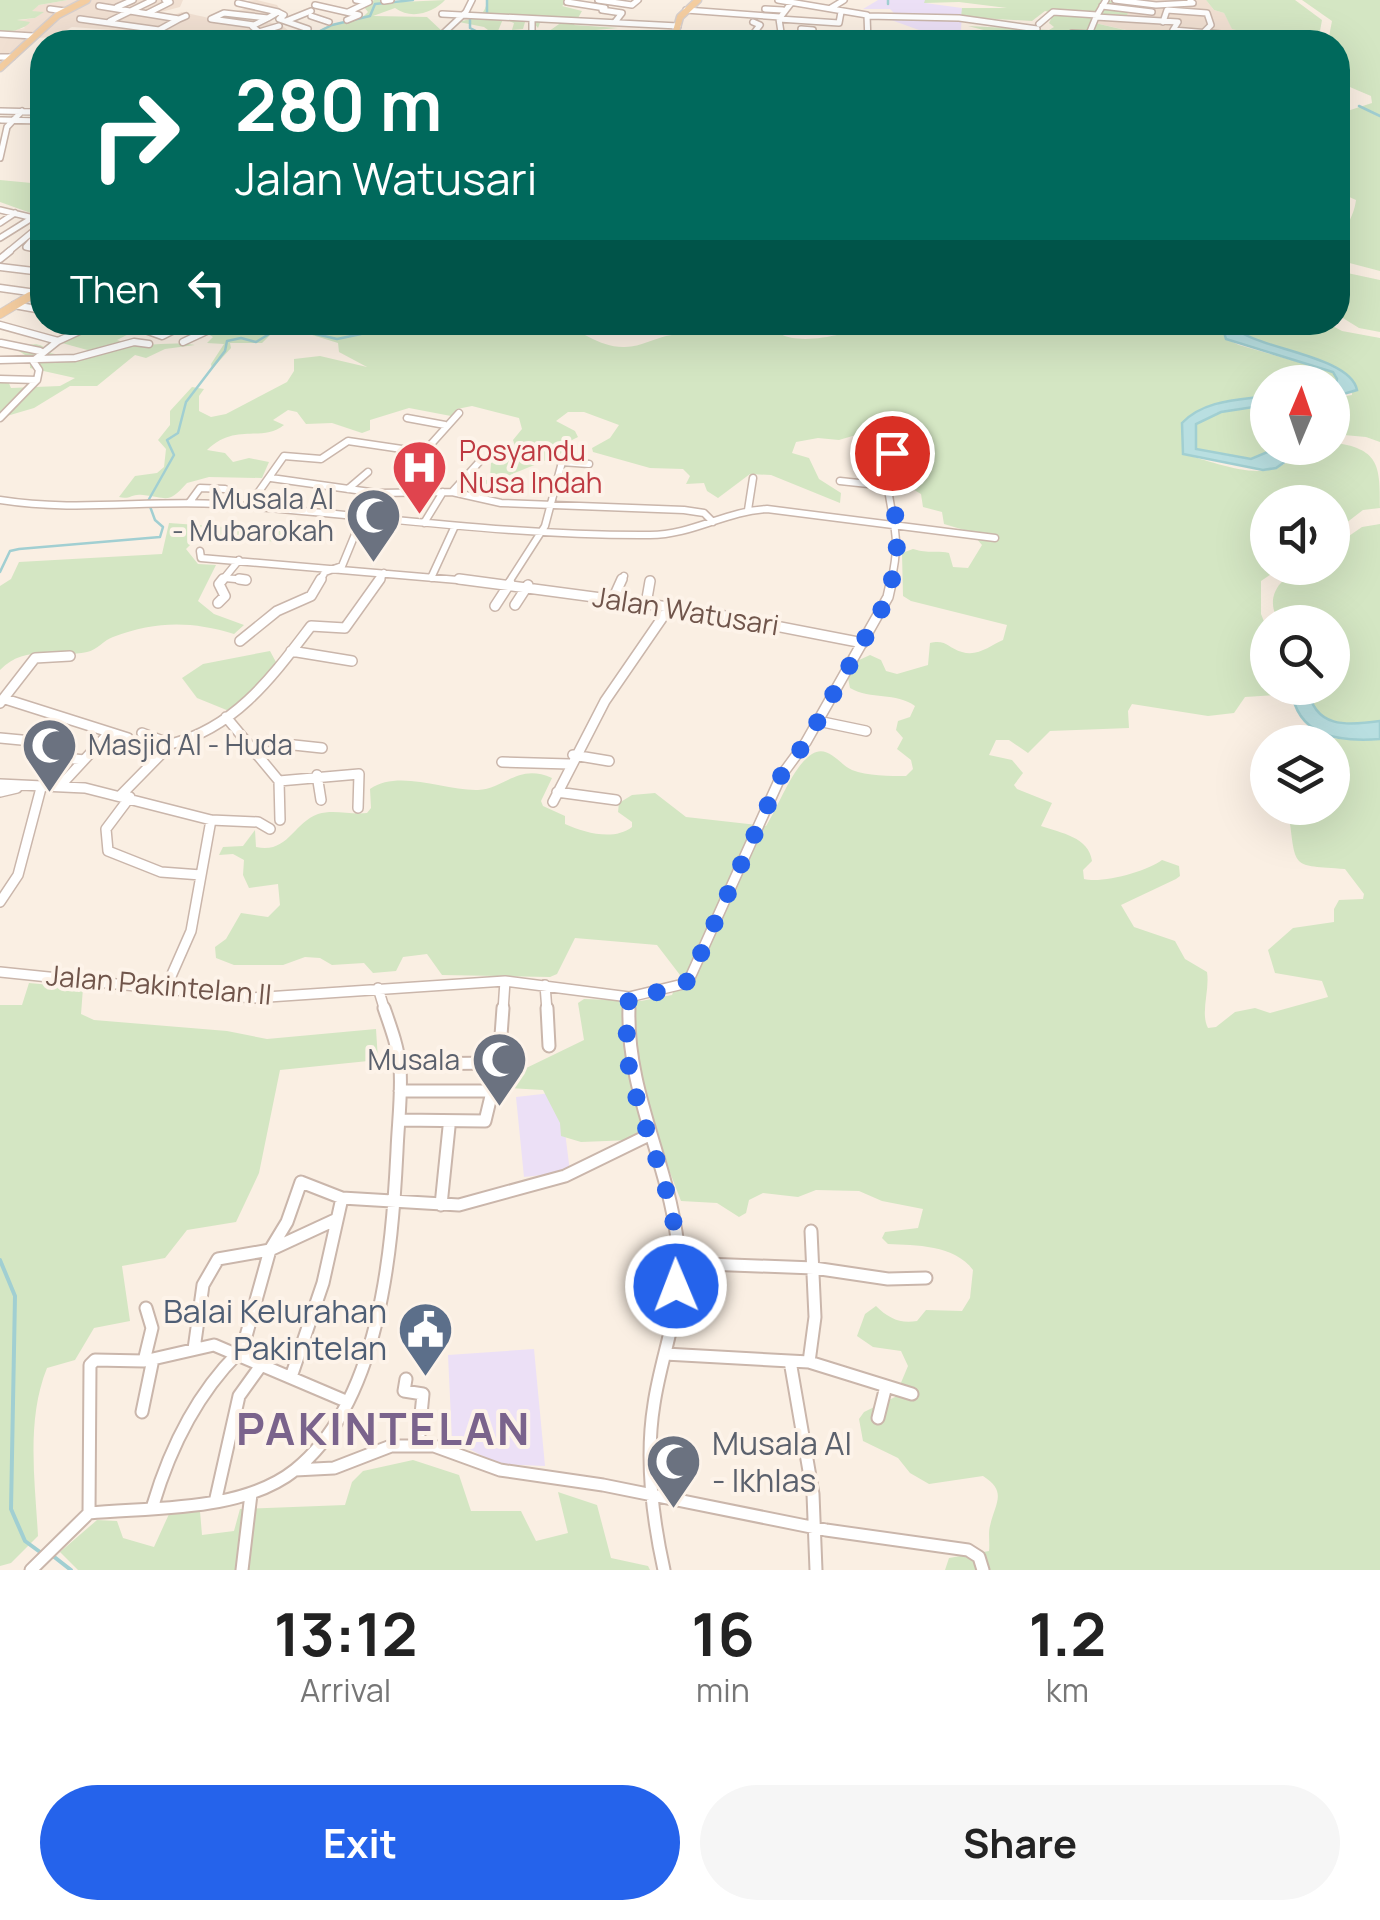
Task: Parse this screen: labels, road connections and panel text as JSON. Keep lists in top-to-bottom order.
{
  "streets": {
    "street": ["Jalan Watusari", "Jalan Pakintelan II"]
  },
  "districts": ["PAKINTELAN"],
  "places": {
    "hospital": ["Posyandu Nusa Indah"],
    "mosque": [
      "Musala Al - Mubarokah",
      "Masjid Al - Huda",
      "Musala",
      "Musala Al - Ikhlas"
    ],
    "public building": ["Balai Kelurahan Pakintelan"]
  },
  "north": "top",
  "page": {
    "turn": ["280 m", "Jalan Watusari"],
    "then": "Then",
    "eta": [
      "13:12",
      "Arrival",
      "16",
      "min",
      "1.2",
      "km"
    ],
    "buttons": ["Exit", "Share"]
  }
}
